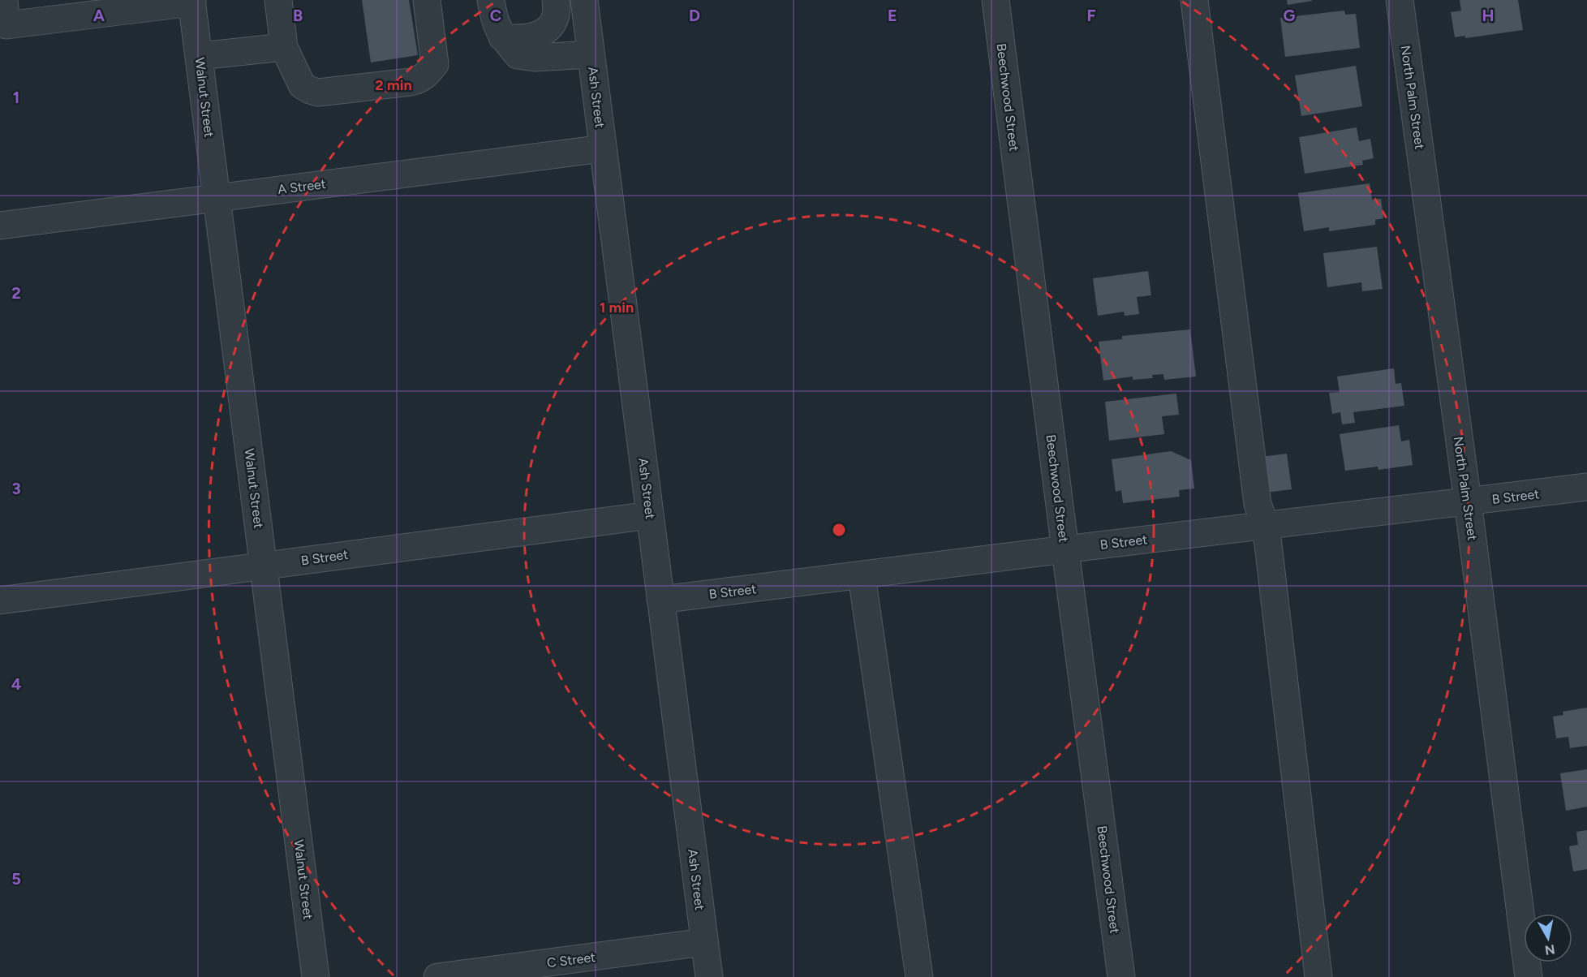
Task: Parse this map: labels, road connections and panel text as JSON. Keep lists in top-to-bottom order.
{
  "streets": {
    "street": [
      "Walnut Street",
      "Ash Street",
      "Beechwood Street",
      "North Palm Street",
      "A Street",
      "B Street",
      "C Street"
    ]
  },
  "crossings": [
    ["Walnut Street", "A Street"],
    ["Walnut Street", "B Street"],
    ["Ash Street", "A Street"],
    ["Ash Street", "B Street"],
    ["Ash Street", "C Street"],
    ["Beechwood Street", "B Street"],
    ["North Palm Street", "B Street"]
  ],
  "north": "bottom",
  "grid": {
    "columns": [
      "A",
      "B",
      "C",
      "D",
      "E",
      "F",
      "G",
      "H"
    ],
    "rows": [
      "1",
      "2",
      "3",
      "4",
      "5"
    ]
  },
  "rings": ["2 min", "1 min"]
}
